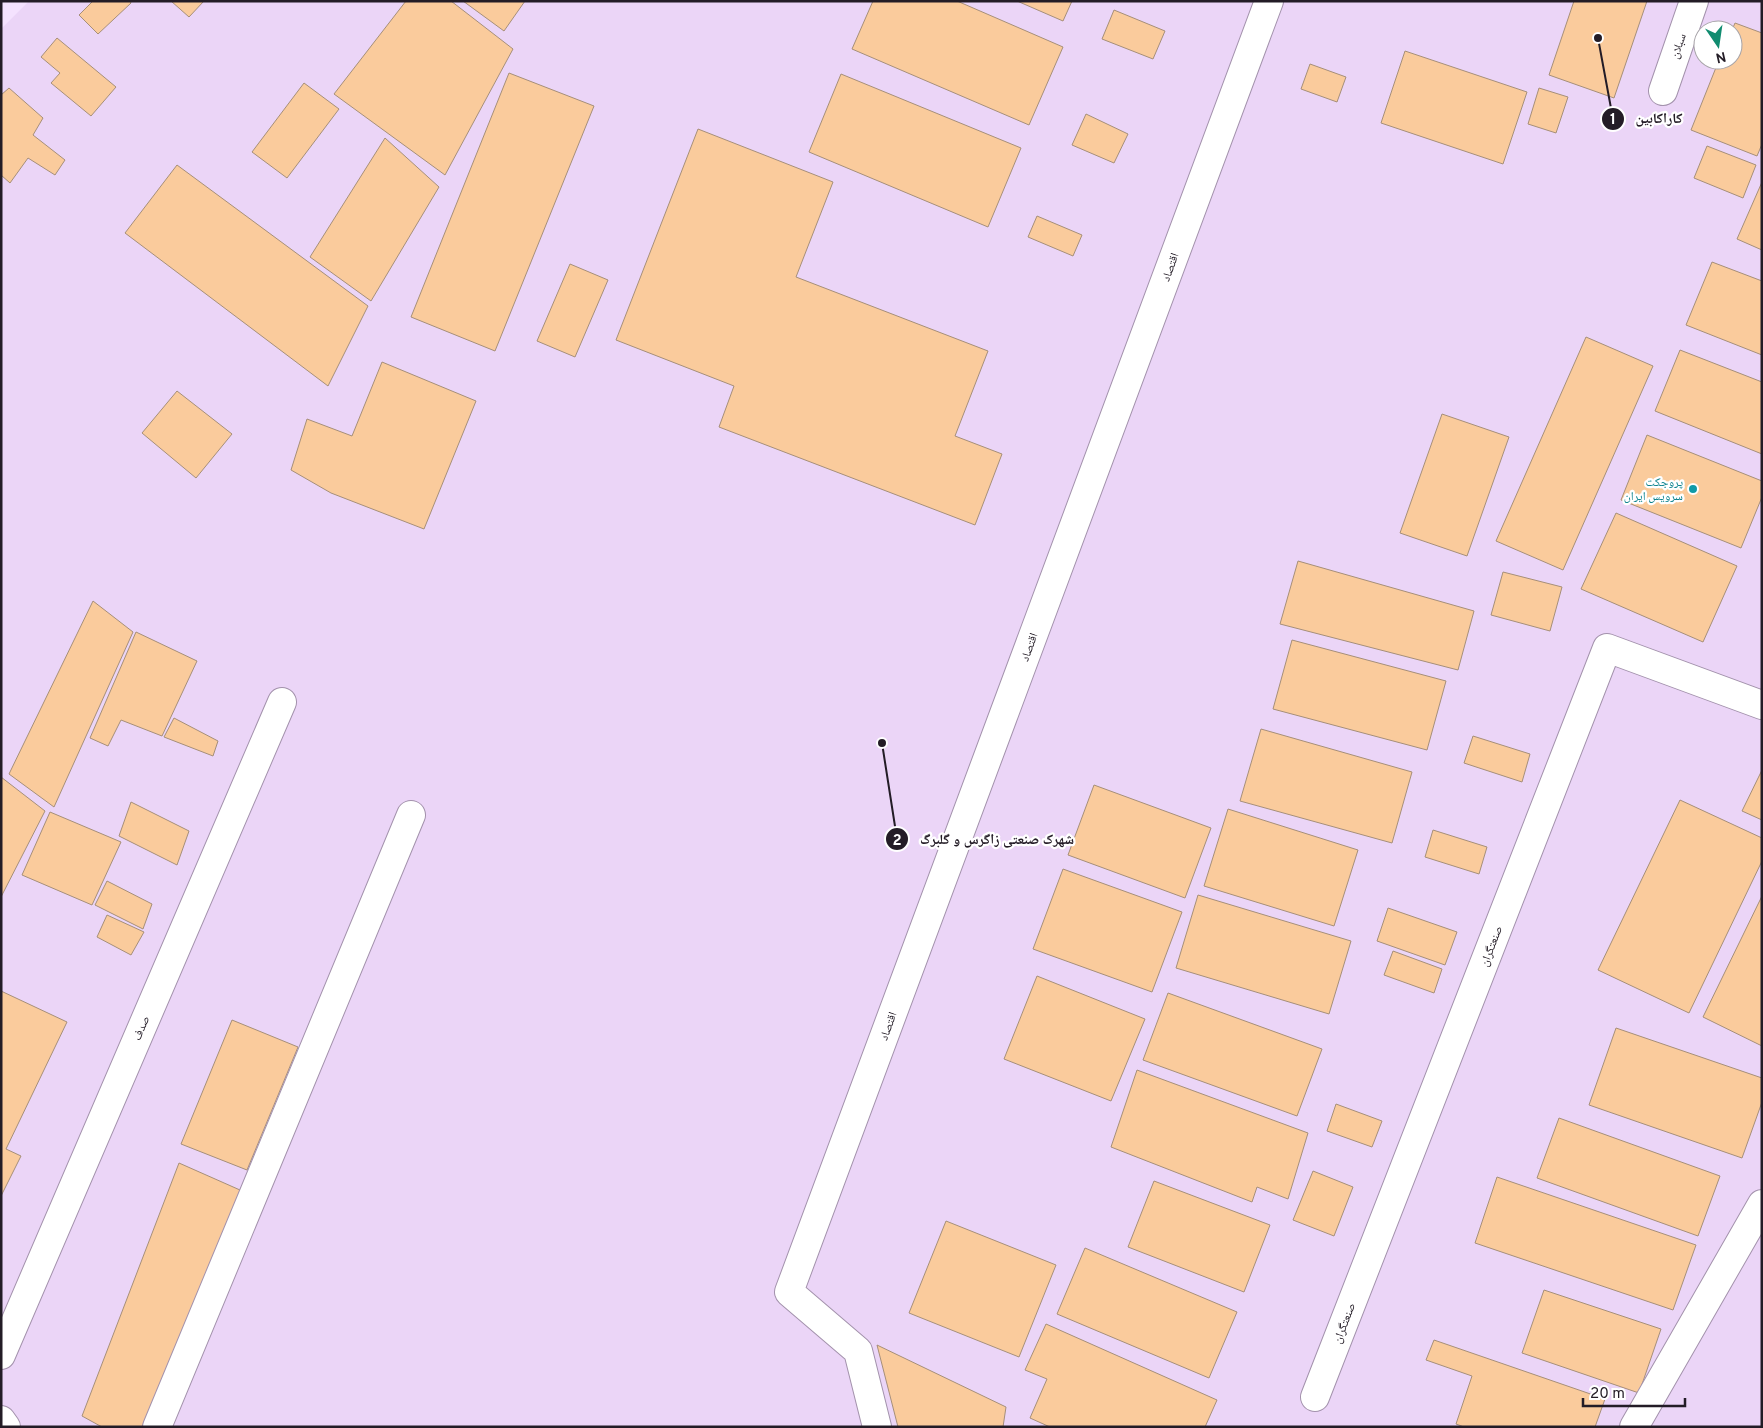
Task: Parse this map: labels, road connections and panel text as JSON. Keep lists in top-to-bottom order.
{
  "streets": {
    "street": [
      "سبلان",
      "اقتصاد",
      "صنعتگران",
      "صدف"
    ]
  },
  "places": ["کاراکابین", "پروجکت سرویس ایران", "شهرک صنعتی زاگرس و گلبرگ"],
  "scale_bar": "20 m",
  "north": "bottom"
}
